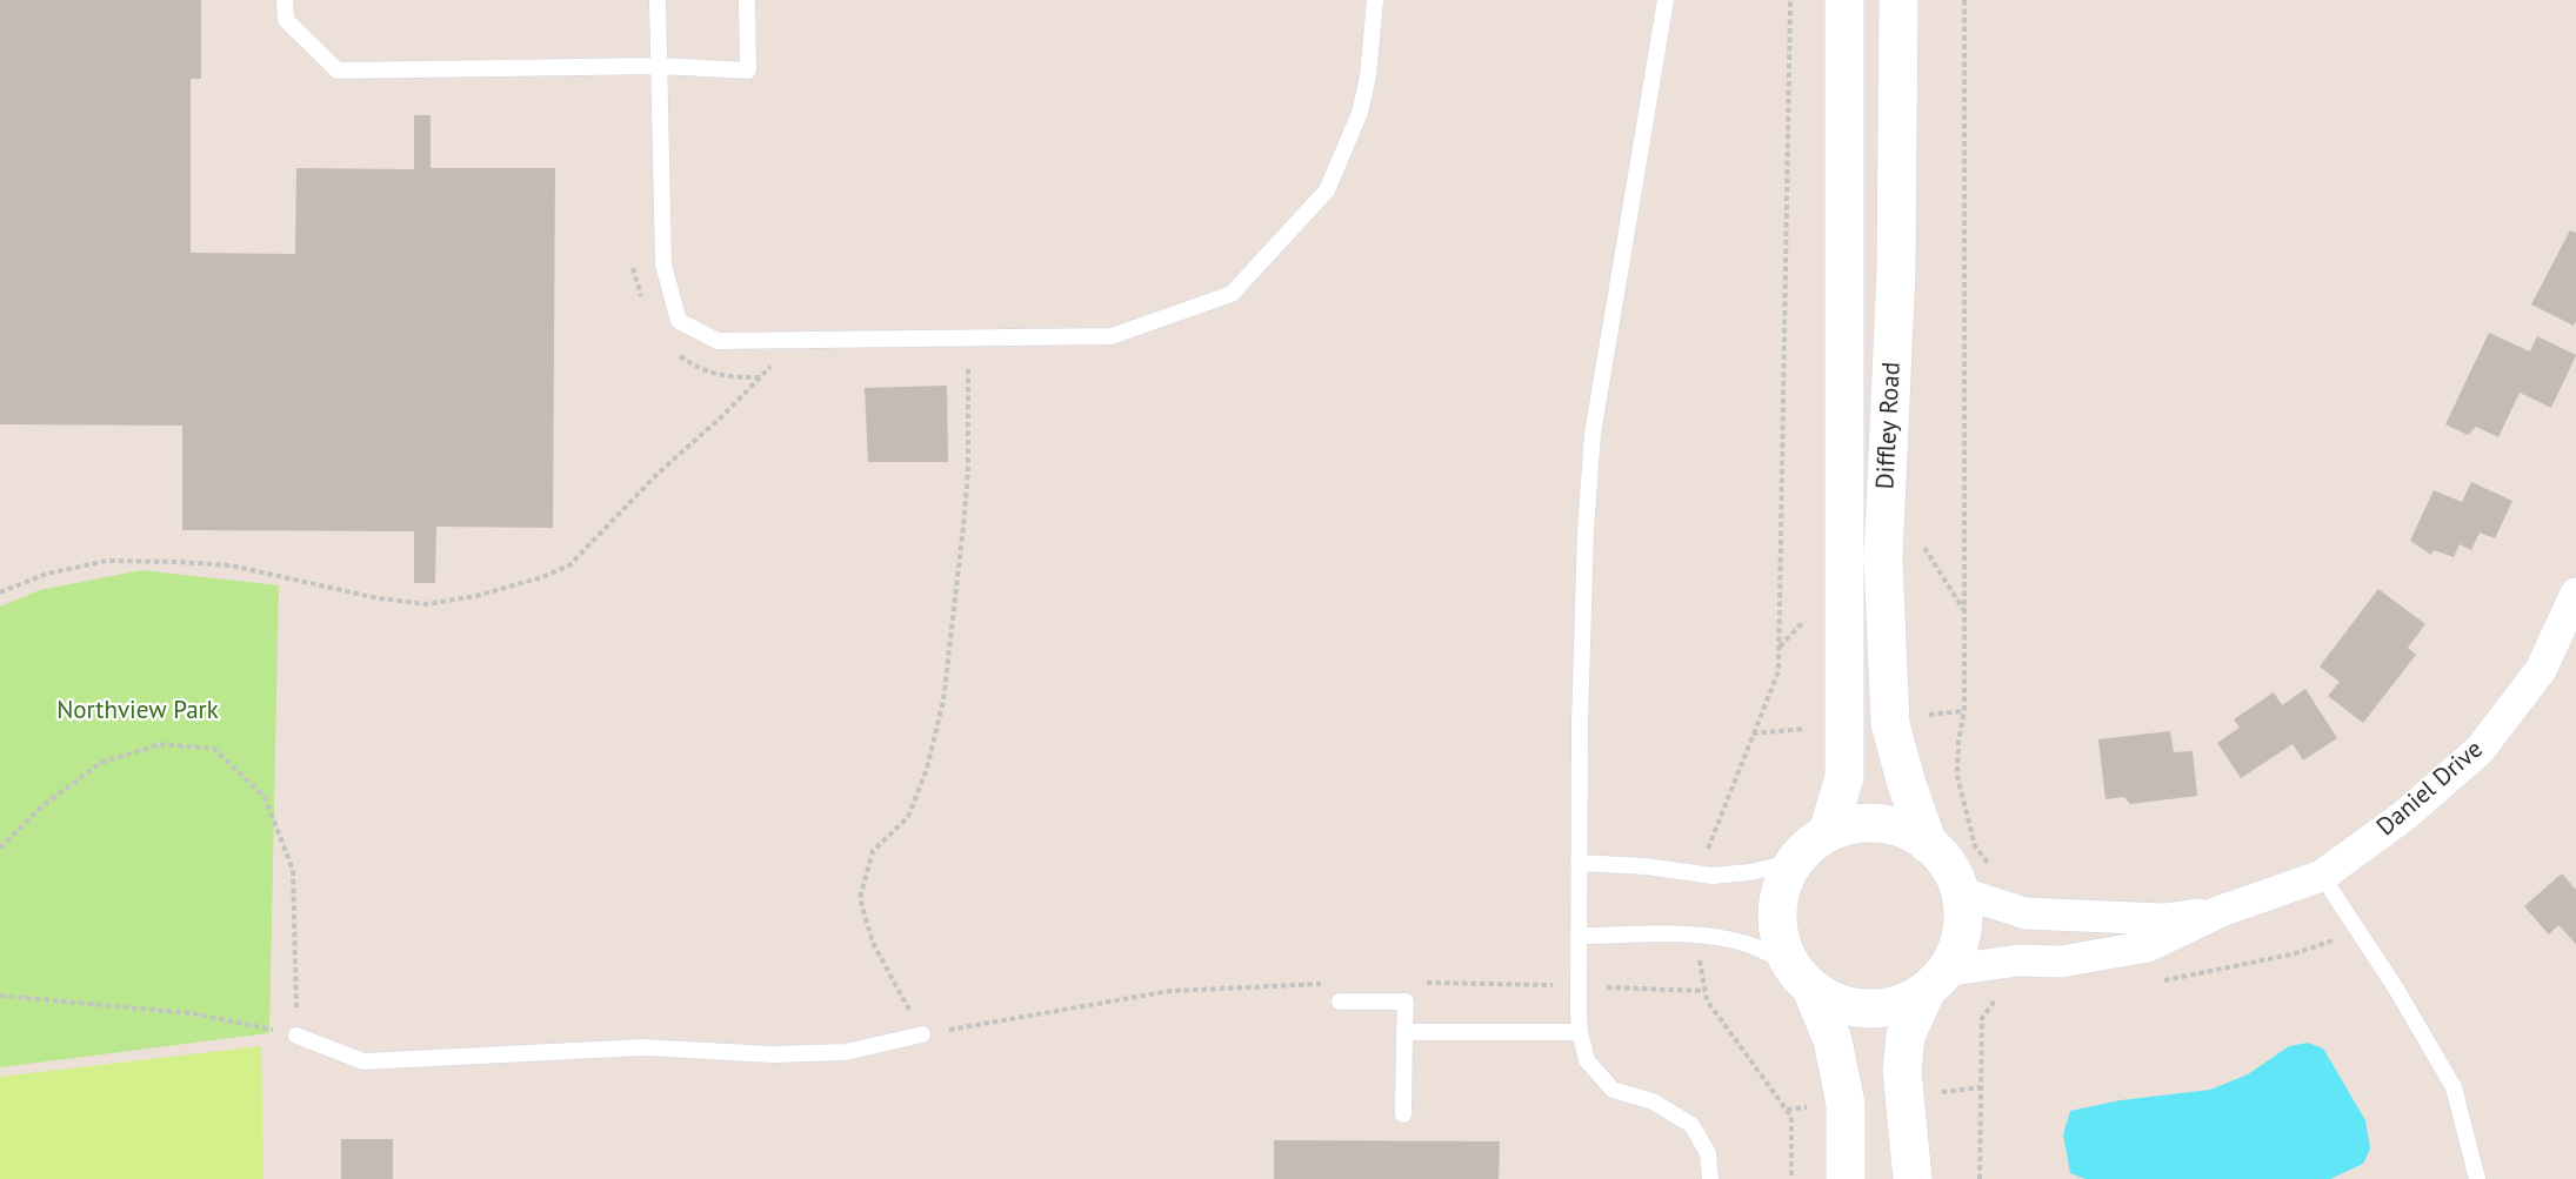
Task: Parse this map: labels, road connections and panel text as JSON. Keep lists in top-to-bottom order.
{
  "streets": {
    "main road": ["Diffley Road"],
    "street": ["Daniel Drive"]
  },
  "crossings": [
    ["Diffley Road", "Daniel Drive"]
  ],
  "parks": ["Northview Park"]
}
